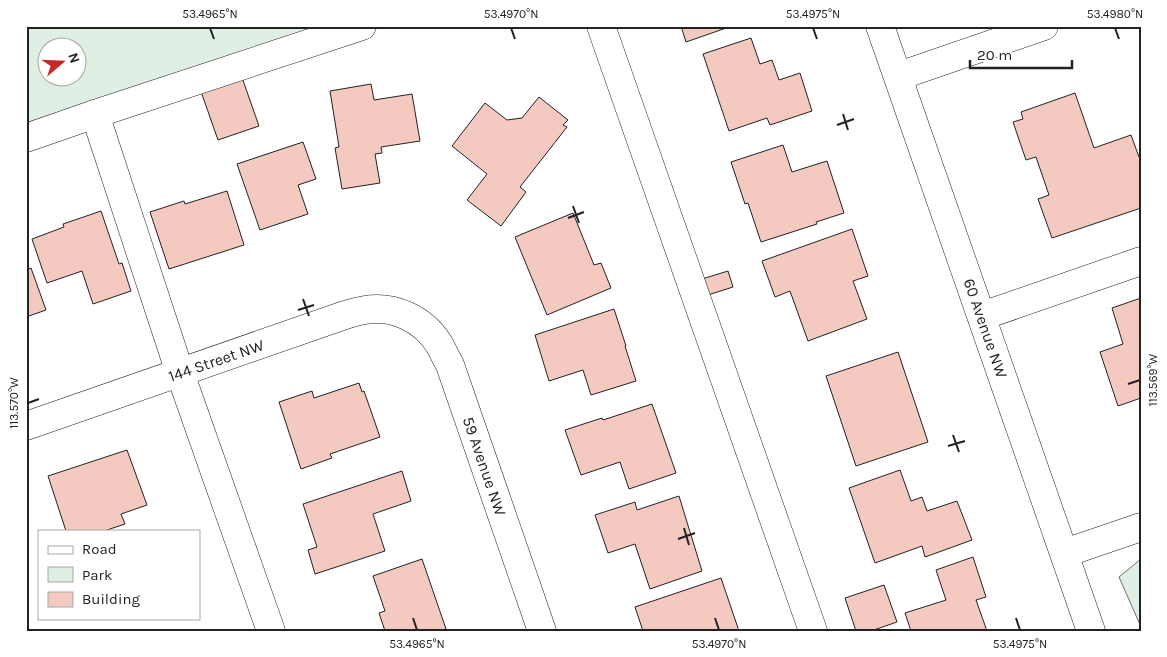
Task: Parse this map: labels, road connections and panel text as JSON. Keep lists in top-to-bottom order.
{
  "streets": {
    "street": ["60 Avenue NW", "144 Street NW", "59 Avenue NW"]
  },
  "crossings": [
    ["144 Street NW", "59 Avenue NW"]
  ],
  "legend": ["Road", "Park", "Building"],
  "scale_bar": "20 m",
  "north": "right",
  "coordinates": [
    "53.4965°N",
    "53.4970°N",
    "53.4975°N",
    "53.4980°N",
    "113.569°W",
    "113.570°W"
  ]
}
